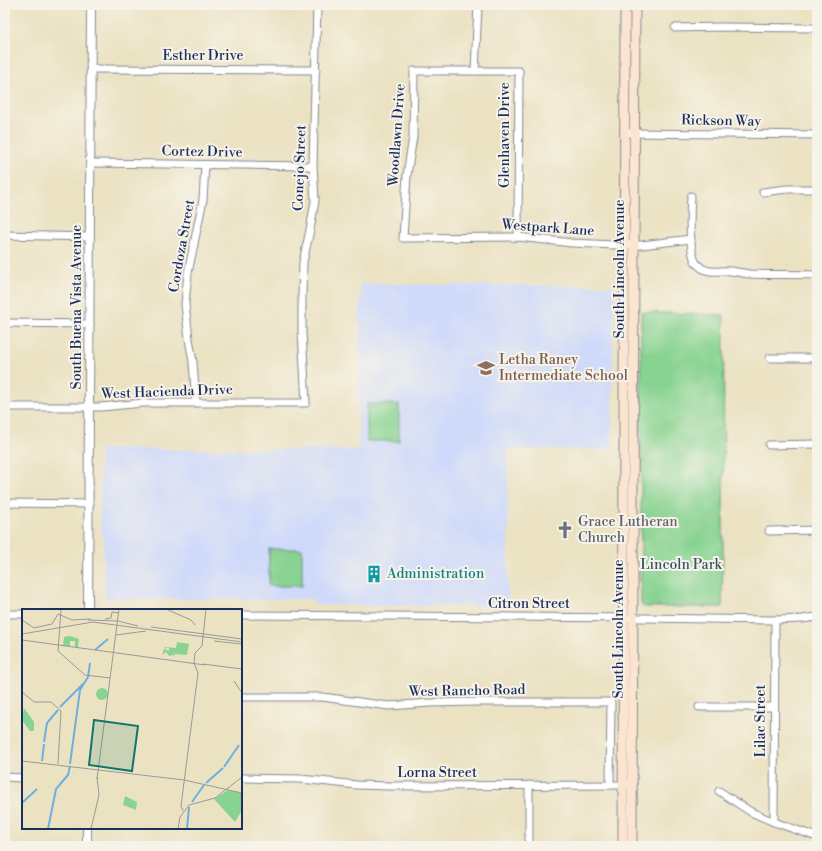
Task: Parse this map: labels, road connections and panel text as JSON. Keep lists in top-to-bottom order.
{
  "streets": {
    "main road": ["South Lincoln Avenue"],
    "street": [
      "Esther Drive",
      "Rickson Way",
      "Woodlawn Drive",
      "Glenhaven Drive",
      "Cortez Drive",
      "Conejo Street",
      "Westpark Lane",
      "Cordoza Street",
      "South Buena Vista Avenue",
      "West Hacienda Drive",
      "Citron Street",
      "West Rancho Road",
      "Lilac Street",
      "Lorna Street"
    ]
  },
  "crossings": [
    ["Esther Drive", "Conejo Street"],
    ["Esther Drive", "South Buena Vista Avenue"],
    ["Rickson Way", "South Lincoln Avenue"],
    ["Woodlawn Drive", "Glenhaven Drive"],
    ["Woodlawn Drive", "Westpark Lane"],
    ["Glenhaven Drive", "Westpark Lane"],
    ["Cortez Drive", "Conejo Street"],
    ["Cortez Drive", "Cordoza Street"],
    ["Cortez Drive", "South Buena Vista Avenue"],
    ["Conejo Street", "West Hacienda Drive"],
    ["Westpark Lane", "South Lincoln Avenue"],
    ["Cordoza Street", "West Hacienda Drive"],
    ["South Lincoln Avenue", "Citron Street"],
    ["South Lincoln Avenue", "Lorna Street"],
    ["South Buena Vista Avenue", "West Hacienda Drive"],
    ["Citron Street", "Lilac Street"],
    ["West Rancho Road", "Lorna Street"]
  ],
  "parks": ["Lincoln Park"],
  "places": {
    "school or university": ["Letha Raney Intermediate School"],
    "church": ["Grace Lutheran Church"],
    "building": ["Administration"]
  }
}
